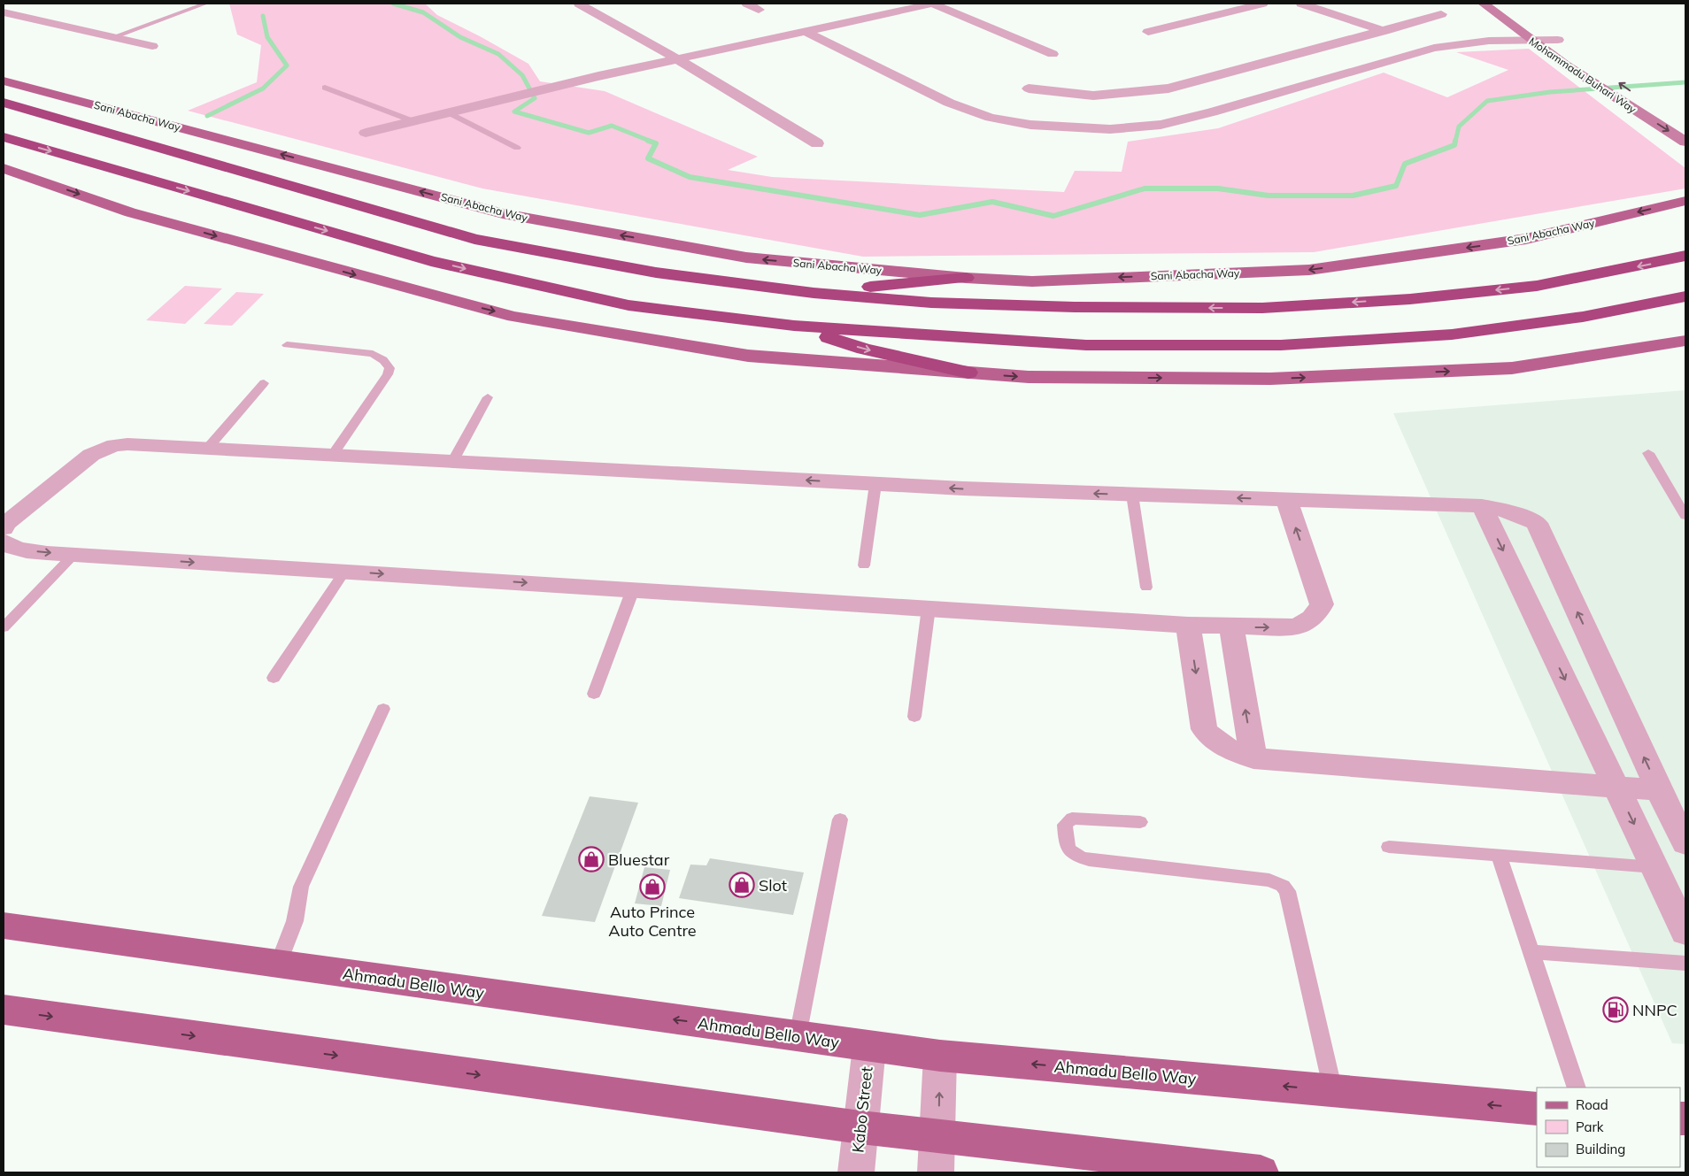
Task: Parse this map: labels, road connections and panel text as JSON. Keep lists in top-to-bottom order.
{
  "streets": {
    "highway": ["Sani Abacha Way"],
    "main road": ["Mohammadu Buhari Way", "Ahmadu Bello Way"],
    "street": ["Kabo Street"]
  },
  "crossings": [
    ["Ahmadu Bello Way", "Kabo Street"]
  ],
  "places": {
    "shop": ["Bluestar", "Slot", "Auto Prince Auto Centre"],
    "fuel station": ["NNPC"]
  },
  "legend": ["Road", "Park", "Building"]
}
